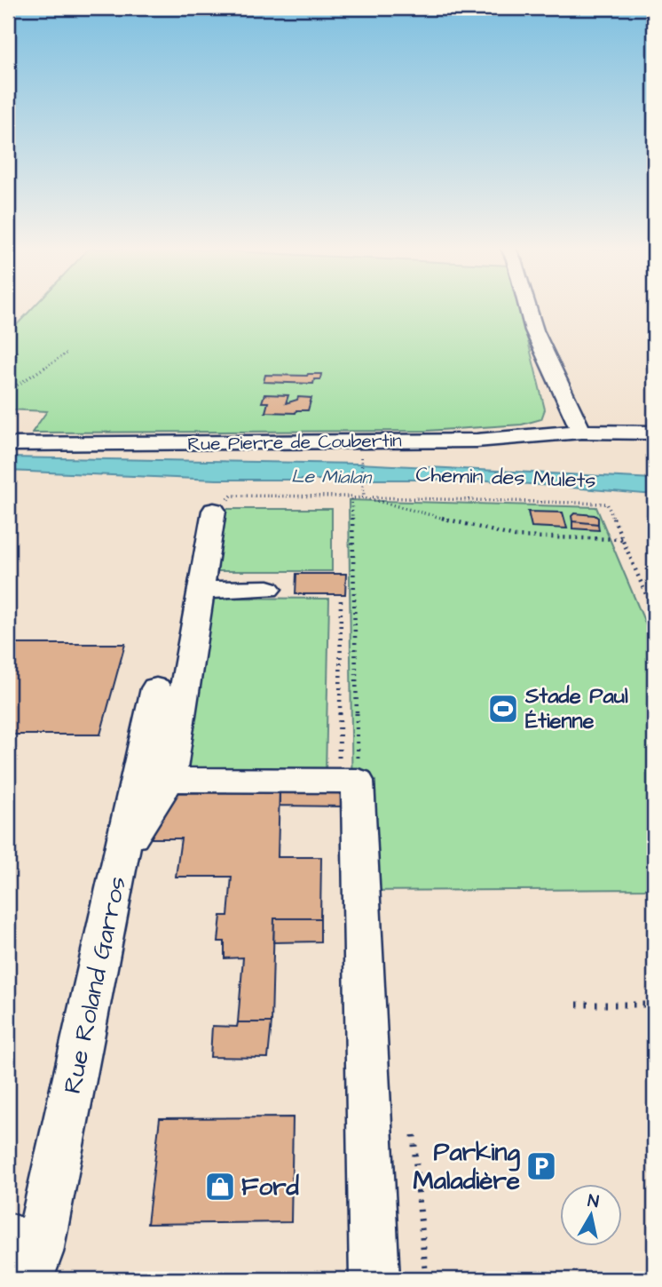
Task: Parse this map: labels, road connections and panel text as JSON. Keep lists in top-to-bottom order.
{
  "streets": {
    "street": ["Rue Pierre de Coubertin", "Rue Roland Garros"],
    "path": ["Chemin des Mulets"]
  },
  "water": ["Le Mialan"],
  "places": {
    "sports": ["Stade Paul Étienne"],
    "parking": ["Parking Maladière"],
    "shop": ["Ford"]
  },
  "north": "top"
}
